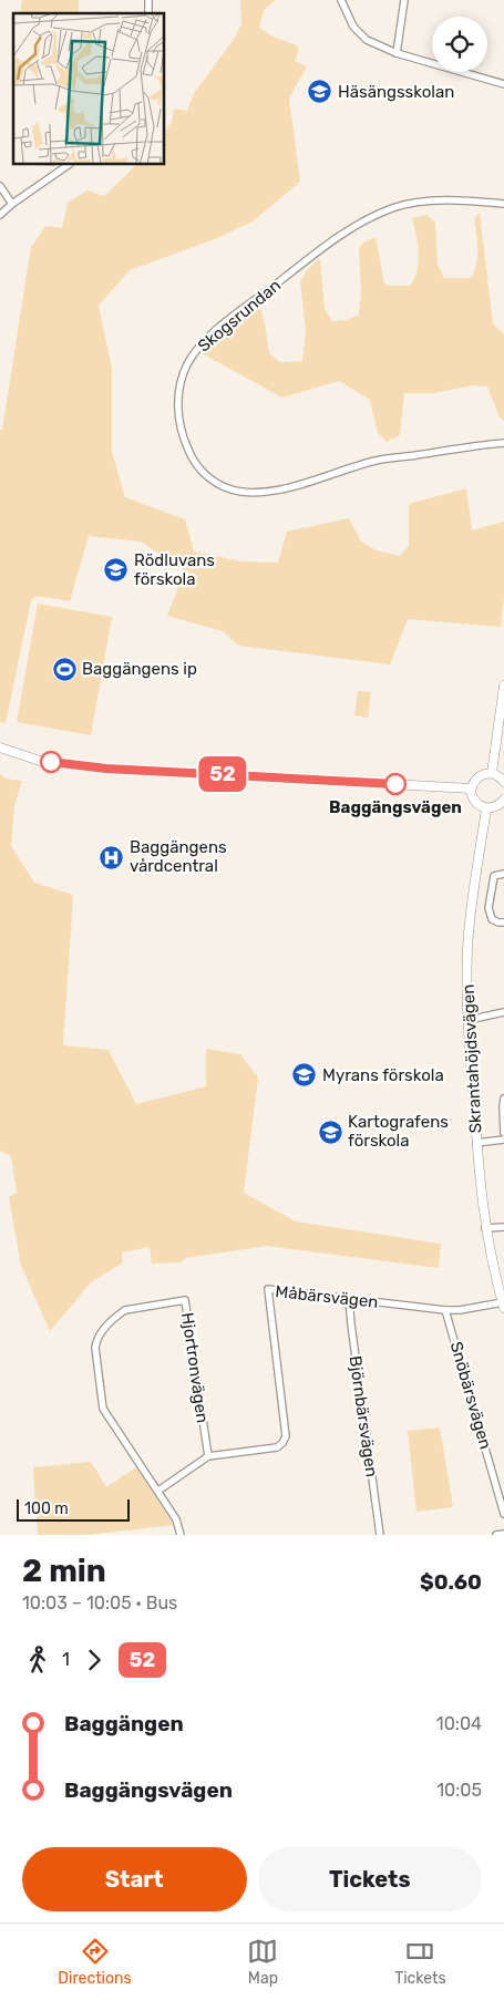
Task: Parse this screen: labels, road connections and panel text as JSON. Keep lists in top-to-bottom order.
{
  "streets": {
    "street": [
      "Skogsrundan",
      "Skrantahöjdsvägen",
      "Måbärsvägen",
      "Hjortronvägen",
      "Snöbärsvägen",
      "Björnbärsvägen"
    ]
  },
  "crossings": [
    ["Skrantahöjdsvägen", "Måbärsvägen"],
    ["Måbärsvägen", "Hjortronvägen"],
    ["Måbärsvägen", "Snöbärsvägen"],
    ["Måbärsvägen", "Björnbärsvägen"]
  ],
  "places": {
    "school or university": [
      "Häsängsskolan",
      "Rödluvans förskola",
      "Myrans förskola",
      "Kartografens förskola"
    ],
    "sports": ["Baggängens ip"],
    "other": ["Baggängsvägen"],
    "hospital": ["Baggängens vårdcentral"]
  },
  "lines": ["bus line 52"],
  "scale_bar": "100 m",
  "page": {
    "on_map": "52",
    "scale": "100 m",
    "heading": ["2 min", "10:03 – 10:05 · Bus", "$0.60"],
    "legs": ["1", "52"],
    "list": [
      {
        "name": "Baggängen",
        "value": "10:04"
      },
      {
        "name": "Baggängsvägen",
        "value": "10:05"
      }
    ],
    "buttons": ["Start", "Tickets"],
    "tabs": ["Directions", "Map", "Tickets"]
  }
}
